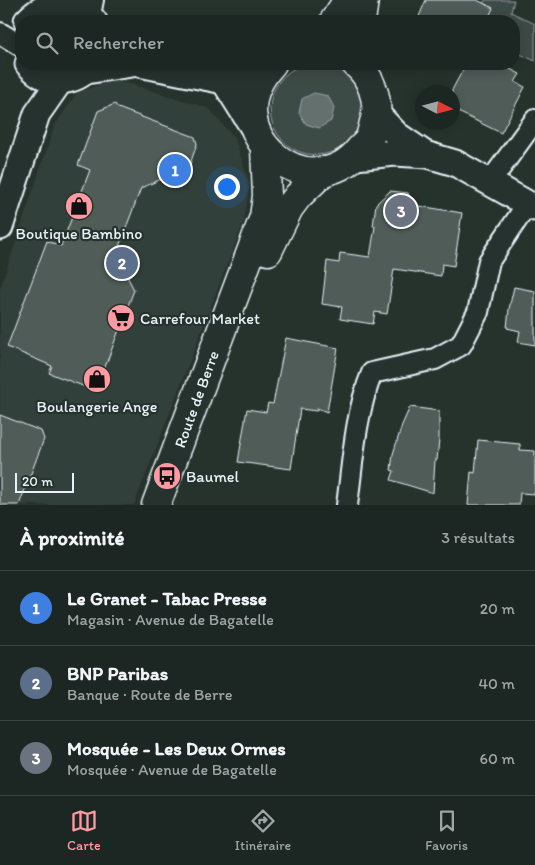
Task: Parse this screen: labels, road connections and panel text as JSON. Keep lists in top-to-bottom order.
{
  "streets": {
    "main road": ["Route de Berre"]
  },
  "places": {
    "shop": ["Boutique Bambino", "Boulangerie Ange"],
    "supermarket": ["Carrefour Market"],
    "bus stop": ["Baumel"]
  },
  "scale_bar": "20 m",
  "north": "right",
  "page": {
    "search": "Rechercher",
    "pins": ["1", "3", "2"],
    "scale": "20 m",
    "heading": ["À proximité", "3 résultats"],
    "list": [
      {
        "mark": "1",
        "name": "Le Granet - Tabac Presse",
        "note": "Magasin · Avenue de Bagatelle",
        "value": "20 m"
      },
      {
        "mark": "2",
        "name": "BNP Paribas",
        "note": "Banque · Route de Berre",
        "value": "40 m"
      },
      {
        "mark": "3",
        "name": "Mosquée - Les Deux Ormes",
        "note": "Mosquée · Avenue de Bagatelle",
        "value": "60 m"
      }
    ],
    "nav": ["Carte", "Itinéraire", "Favoris"]
  }
}
